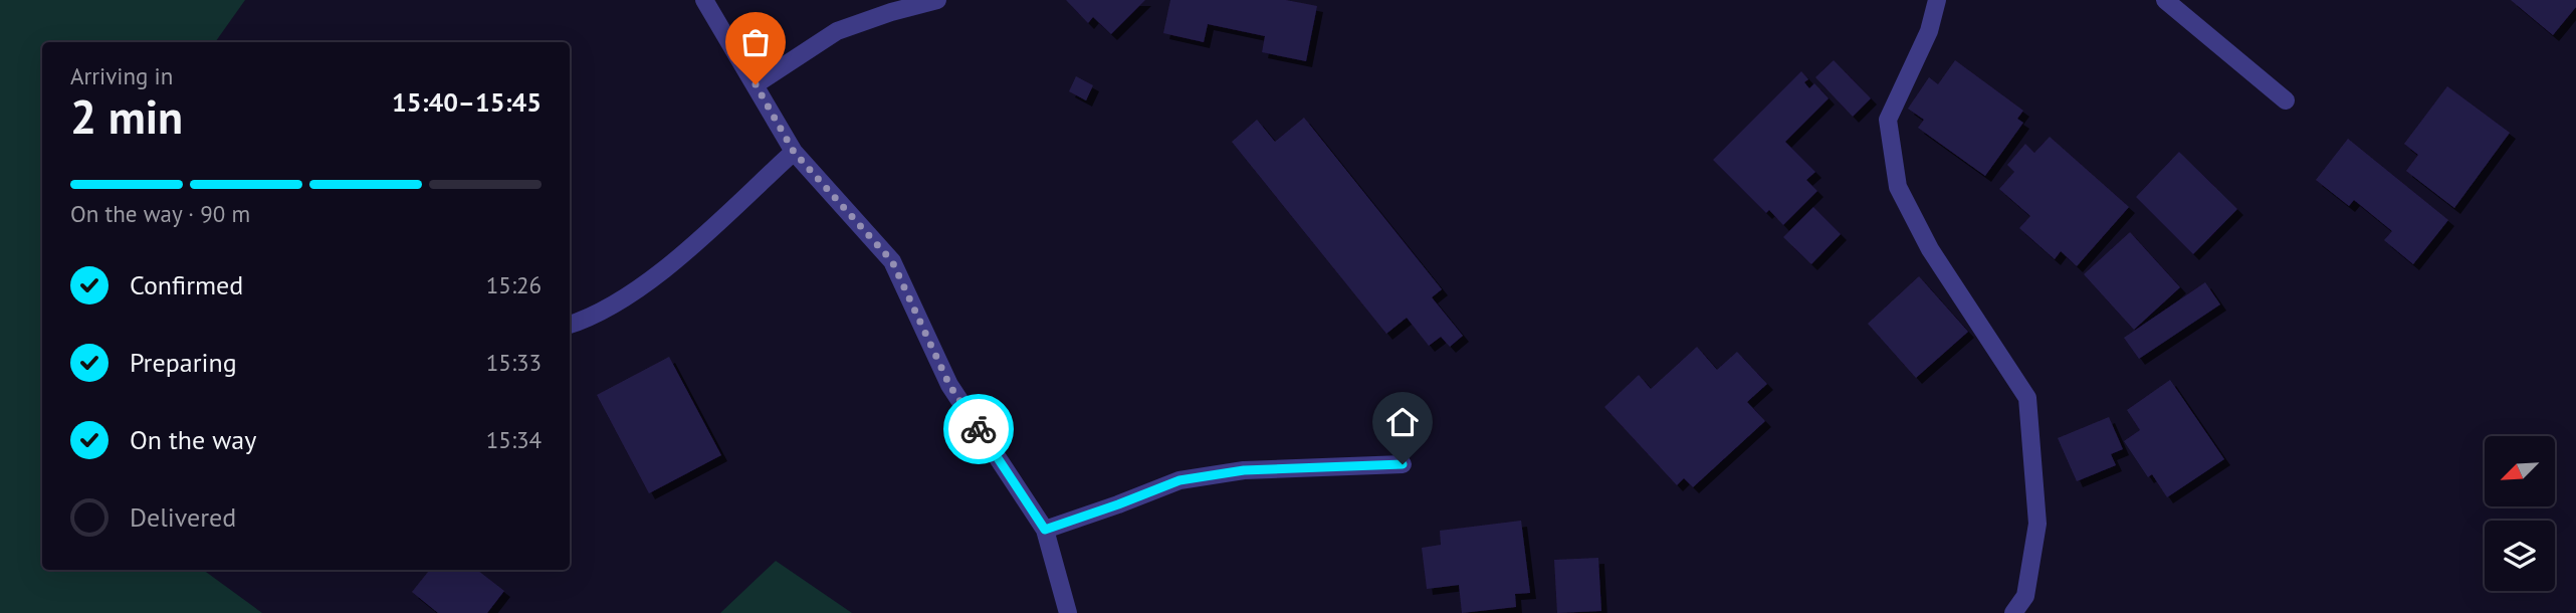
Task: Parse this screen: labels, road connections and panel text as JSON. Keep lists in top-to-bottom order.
{
  "north": "bottom left",
  "page": {
    "heading": ["2 min", "Arriving in", "15:40–15:45"],
    "bar": "On the way · 90 m",
    "list": [
      ["Confirmed", "15:26"],
      ["Preparing", "15:33"],
      ["On the way", "15:34"],
      "Delivered"
    ]
  }
}
